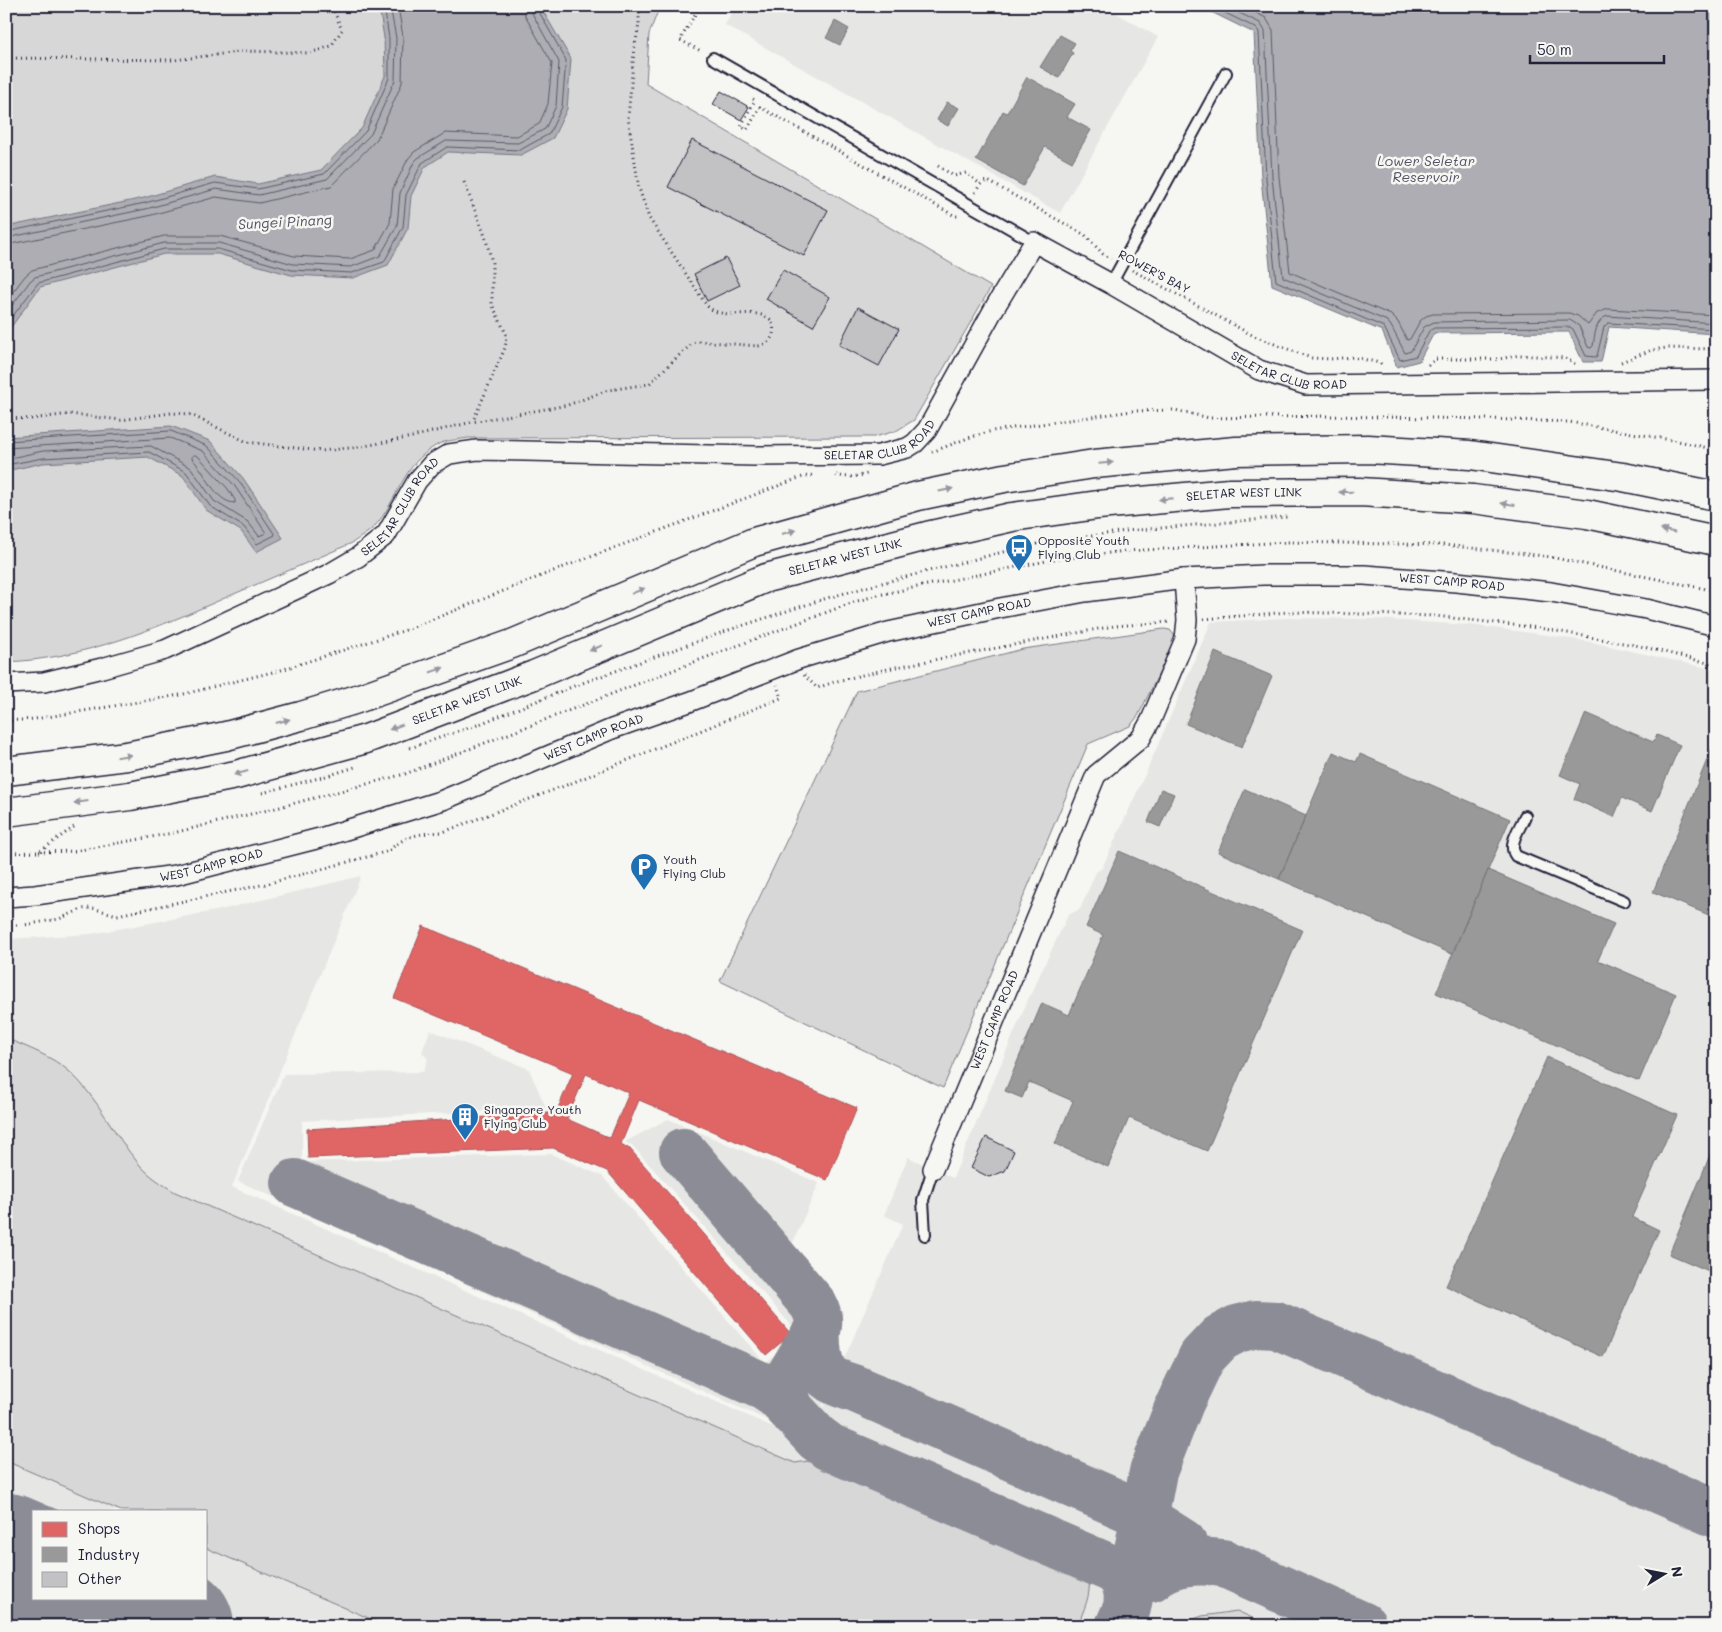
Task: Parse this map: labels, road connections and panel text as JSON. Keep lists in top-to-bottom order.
{
  "streets": {
    "main road": ["SELETAR WEST LINK"],
    "street": ["SELETAR CLUB ROAD", "WEST CAMP ROAD"],
    "path": ["ROWER'S BAY"]
  },
  "water": ["Lower Seletar Reservoir", "Sungei Pinang"],
  "places": {
    "bus stop": ["Opposite Youth Flying Club"],
    "parking": ["Youth Flying Club"],
    "building": ["Singapore Youth Flying Club"]
  },
  "legend": ["Shops", "Industry", "Other"],
  "scale_bar": "50 m",
  "north": "right"
}
